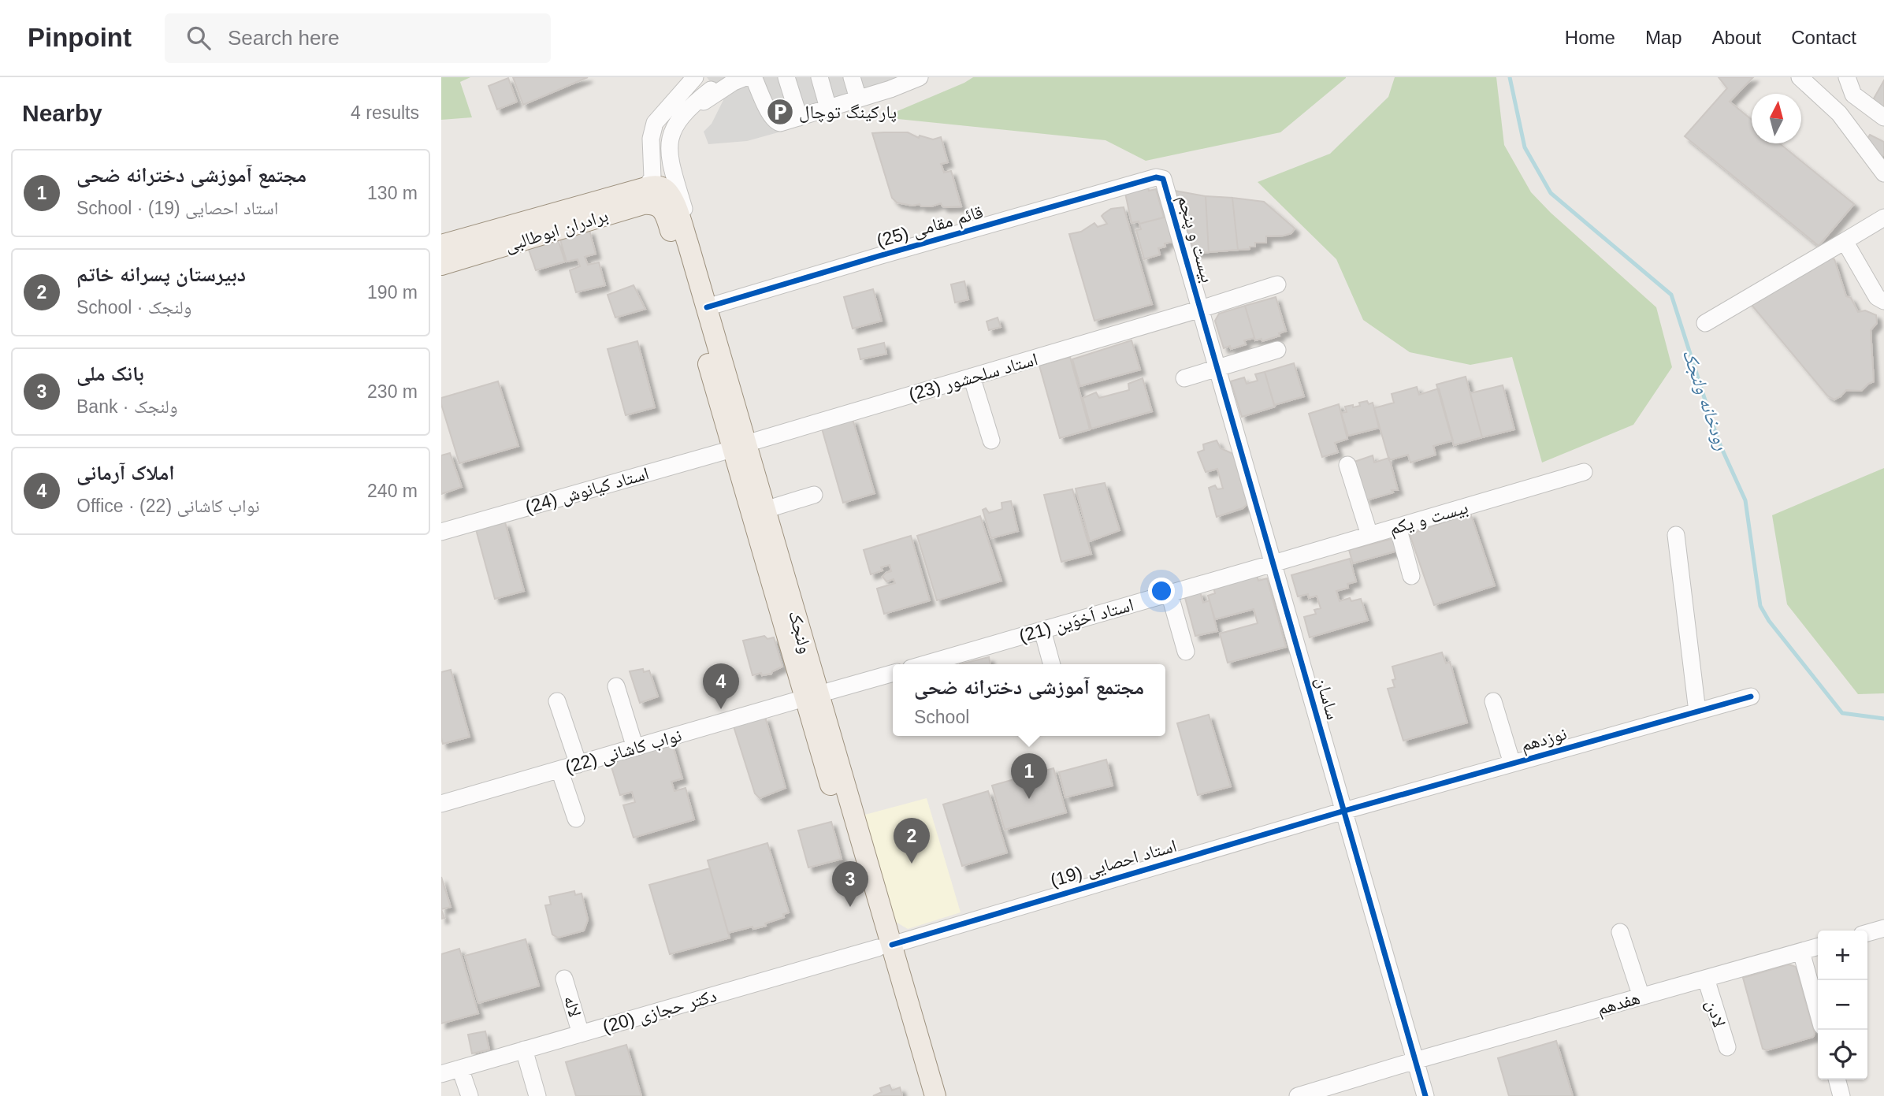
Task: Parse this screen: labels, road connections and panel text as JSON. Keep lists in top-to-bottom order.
{
  "streets": {
    "main road": ["برادران ابوطالبی", "ولنجک"],
    "street": [
      "قائم مقامی (25)",
      "بیست و پنجم",
      "استاد سلحشور (23)",
      "استاد کیانوش (24)",
      "بیست و یکم",
      "استاد اَخوَين (21)",
      "ساسان",
      "نوزدهم",
      "نواب کاشانی (22)",
      "استاد احصایی (19)",
      "هفدهم",
      "لاله",
      "دکتر حجازی (20)",
      "لادن"
    ]
  },
  "crossings": [
    ["قائم مقامی (25)", "بیست و پنجم"],
    ["قائم مقامی (25)", "ولنجک"],
    ["برادران ابوطالبی", "ولنجک"],
    ["بیست و پنجم", "استاد سلحشور (23)"],
    ["بیست و پنجم", "ساسان"],
    ["استاد سلحشور (23)", "استاد کیانوش (24)"],
    ["استاد سلحشور (23)", "ولنجک"],
    ["استاد سلحشور (23)", "ساسان"],
    ["استاد کیانوش (24)", "ولنجک"],
    ["بیست و یکم", "استاد اَخوَين (21)"],
    ["بیست و یکم", "ساسان"],
    ["استاد اَخوَين (21)", "ساسان"],
    ["ولنجک", "نواب کاشانی (22)"],
    ["ولنجک", "استاد احصایی (19)"],
    ["ولنجک", "دکتر حجازی (20)"],
    ["ساسان", "نوزدهم"],
    ["ساسان", "استاد احصایی (19)"],
    ["ساسان", "هفدهم"],
    ["نوزدهم", "استاد احصایی (19)"],
    ["استاد احصایی (19)", "دکتر حجازی (20)"],
    ["هفدهم", "لادن"],
    ["لاله", "دکتر حجازی (20)"]
  ],
  "water": ["رودخانه ولنجک"],
  "places": {
    "parking": ["پارکینگ توچال"]
  },
  "north": "top",
  "page": {
    "header": "Pinpoint",
    "search": "Search here",
    "nav": [
      "Home",
      "Map",
      "About",
      "Contact"
    ],
    "heading": ["Nearby", "4 results"],
    "list": [
      {
        "mark": "1",
        "name": "مجتمع آموزشی دخترانه ضحی",
        "note": "School · استاد احصایی (19)",
        "value": "130 m"
      },
      {
        "mark": "2",
        "name": "دبیرستان پسرانه خاتم",
        "note": "School · ولنجک",
        "value": "190 m"
      },
      {
        "mark": "3",
        "name": "بانک ملی",
        "note": "Bank · ولنجک",
        "value": "230 m"
      },
      {
        "mark": "4",
        "name": "املاک آرمانی",
        "note": "Office · نواب کاشانی (22)",
        "value": "240 m"
      }
    ],
    "pins": [
      "4",
      "1",
      "2",
      "3"
    ],
    "popup": ["مجتمع آموزشی دخترانه ضحی", "School"],
    "map_buttons": ["+", "−"]
  }
}
